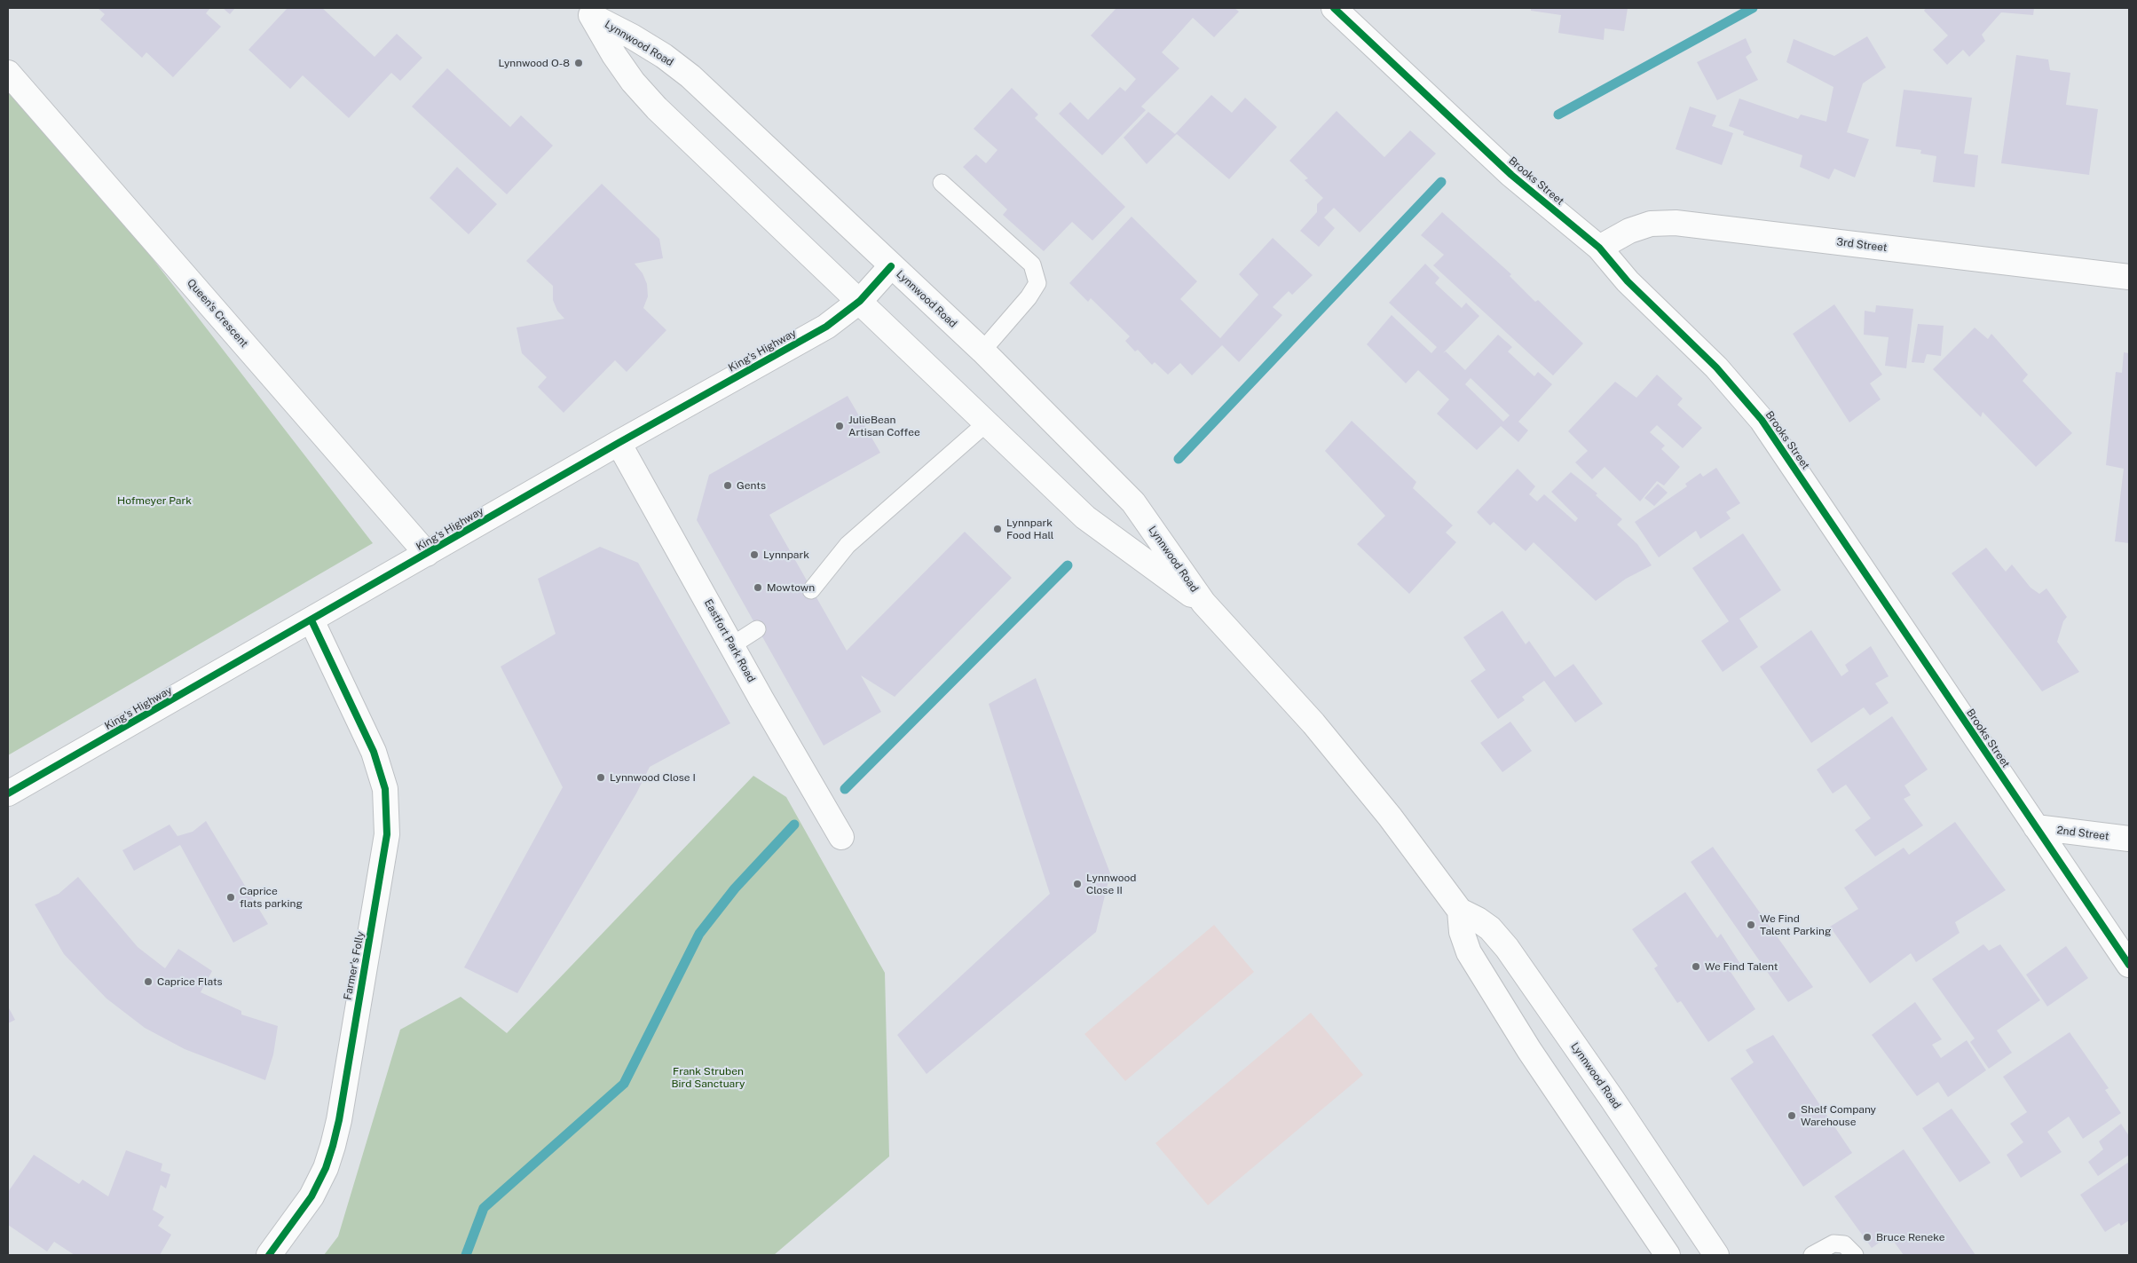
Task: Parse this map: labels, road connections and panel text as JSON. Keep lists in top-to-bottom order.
{
  "streets": {
    "street": [
      "Lynnwood Road",
      "Brooks Street",
      "3rd Street",
      "Queen's Crescent",
      "King's Highway",
      "Eastfort Park Road",
      "2nd Street",
      "Farmer's Folly"
    ]
  },
  "crossings": [
    ["Lynnwood Road", "King's Highway"],
    ["Brooks Street", "3rd Street"],
    ["Brooks Street", "2nd Street"],
    ["Queen's Crescent", "King's Highway"],
    ["King's Highway", "Eastfort Park Road"],
    ["King's Highway", "Farmer's Folly"]
  ],
  "parks": ["Hofmeyer Park", "Frank Struben Bird Sanctuary"],
  "places": [
    "Lynnwood O-8",
    "JulieBean Artisan Coffee",
    "Gents",
    "Lynnpark Food Hall",
    "Lynnpark",
    "Mowtown",
    "Lynnwood Close I",
    "Lynnwood Close II",
    "Caprice flats parking",
    "We Find Talent Parking",
    "We Find Talent",
    "Caprice Flats",
    "Shelf Company Warehouse",
    "Bruce Reneke"
  ]
}
